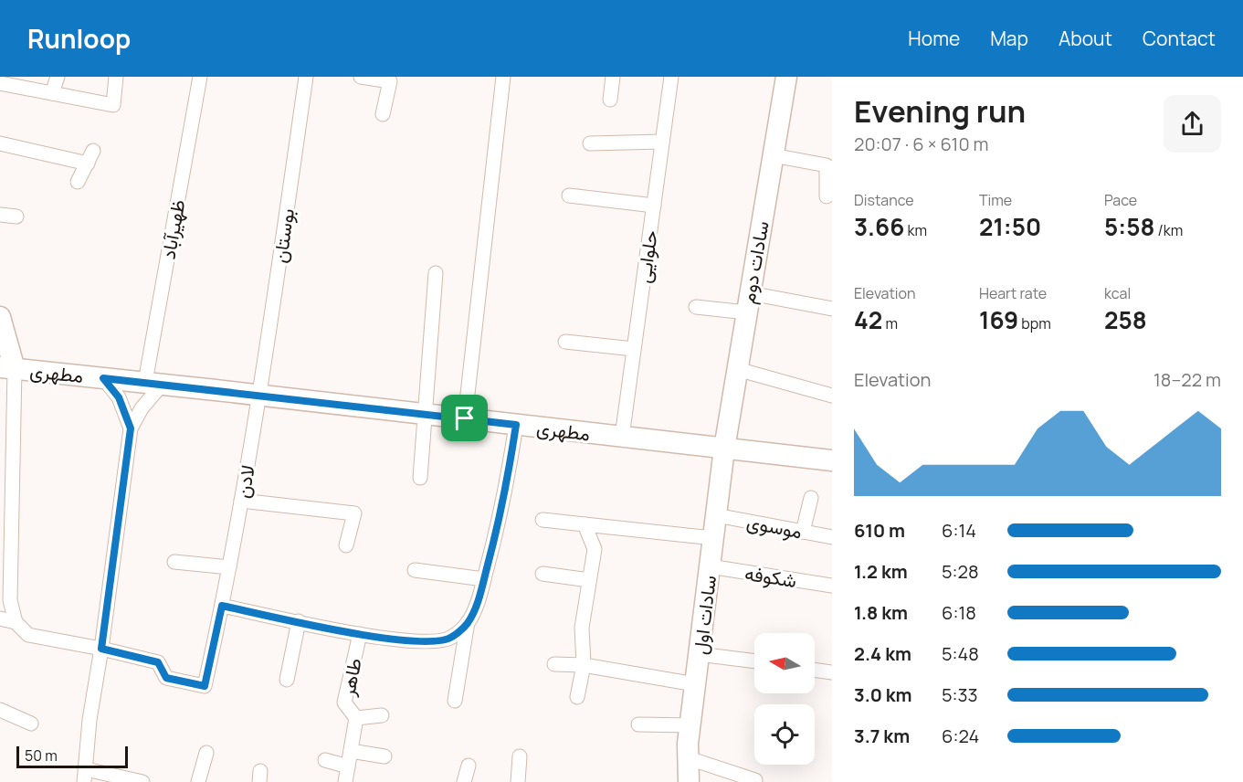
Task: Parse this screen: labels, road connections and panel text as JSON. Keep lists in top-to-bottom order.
{
  "streets": {
    "street": [
      "ظهیرآباد",
      "بوستان",
      "حلوایی",
      "سادات دوم",
      "مطهری",
      "لادن",
      "موسوی",
      "شکوفه",
      "سادات اول",
      "طاهر"
    ]
  },
  "crossings": [
    ["ظهیرآباد", "مطهری"],
    ["بوستان", "مطهری"],
    ["بوستان", "لادن"],
    ["حلوایی", "مطهری"],
    ["سادات دوم", "مطهری"],
    ["سادات دوم", "سادات اول"],
    ["مطهری", "لادن"],
    ["مطهری", "سادات اول"],
    ["موسوی", "سادات اول"],
    ["شکوفه", "سادات اول"]
  ],
  "scale_bar": "50 m",
  "north": "left",
  "page": {
    "header": "Runloop",
    "nav": [
      "Home",
      "Map",
      "About",
      "Contact"
    ],
    "heading": ["Evening run", "20:07 · 6 × 610 m"],
    "stats": [
      ["Distance", "3.66 km"],
      ["Time", "21:50"],
      ["Pace", "5:58 /km"],
      ["Elevation", "42 m"],
      ["Heart rate", "169 bpm"],
      ["kcal", "258"]
    ],
    "chart": ["Elevation", "18–22 m"],
    "list": [
      {
        "name": "610 m",
        "note": "6:14"
      },
      {
        "name": "1.2 km",
        "note": "5:28"
      },
      {
        "name": "1.8 km",
        "note": "6:18"
      },
      {
        "name": "2.4 km",
        "note": "5:48"
      },
      {
        "name": "3.0 km",
        "note": "5:33"
      },
      {
        "name": "3.7 km",
        "note": "6:24"
      }
    ],
    "scale": "50 m"
  }
}
